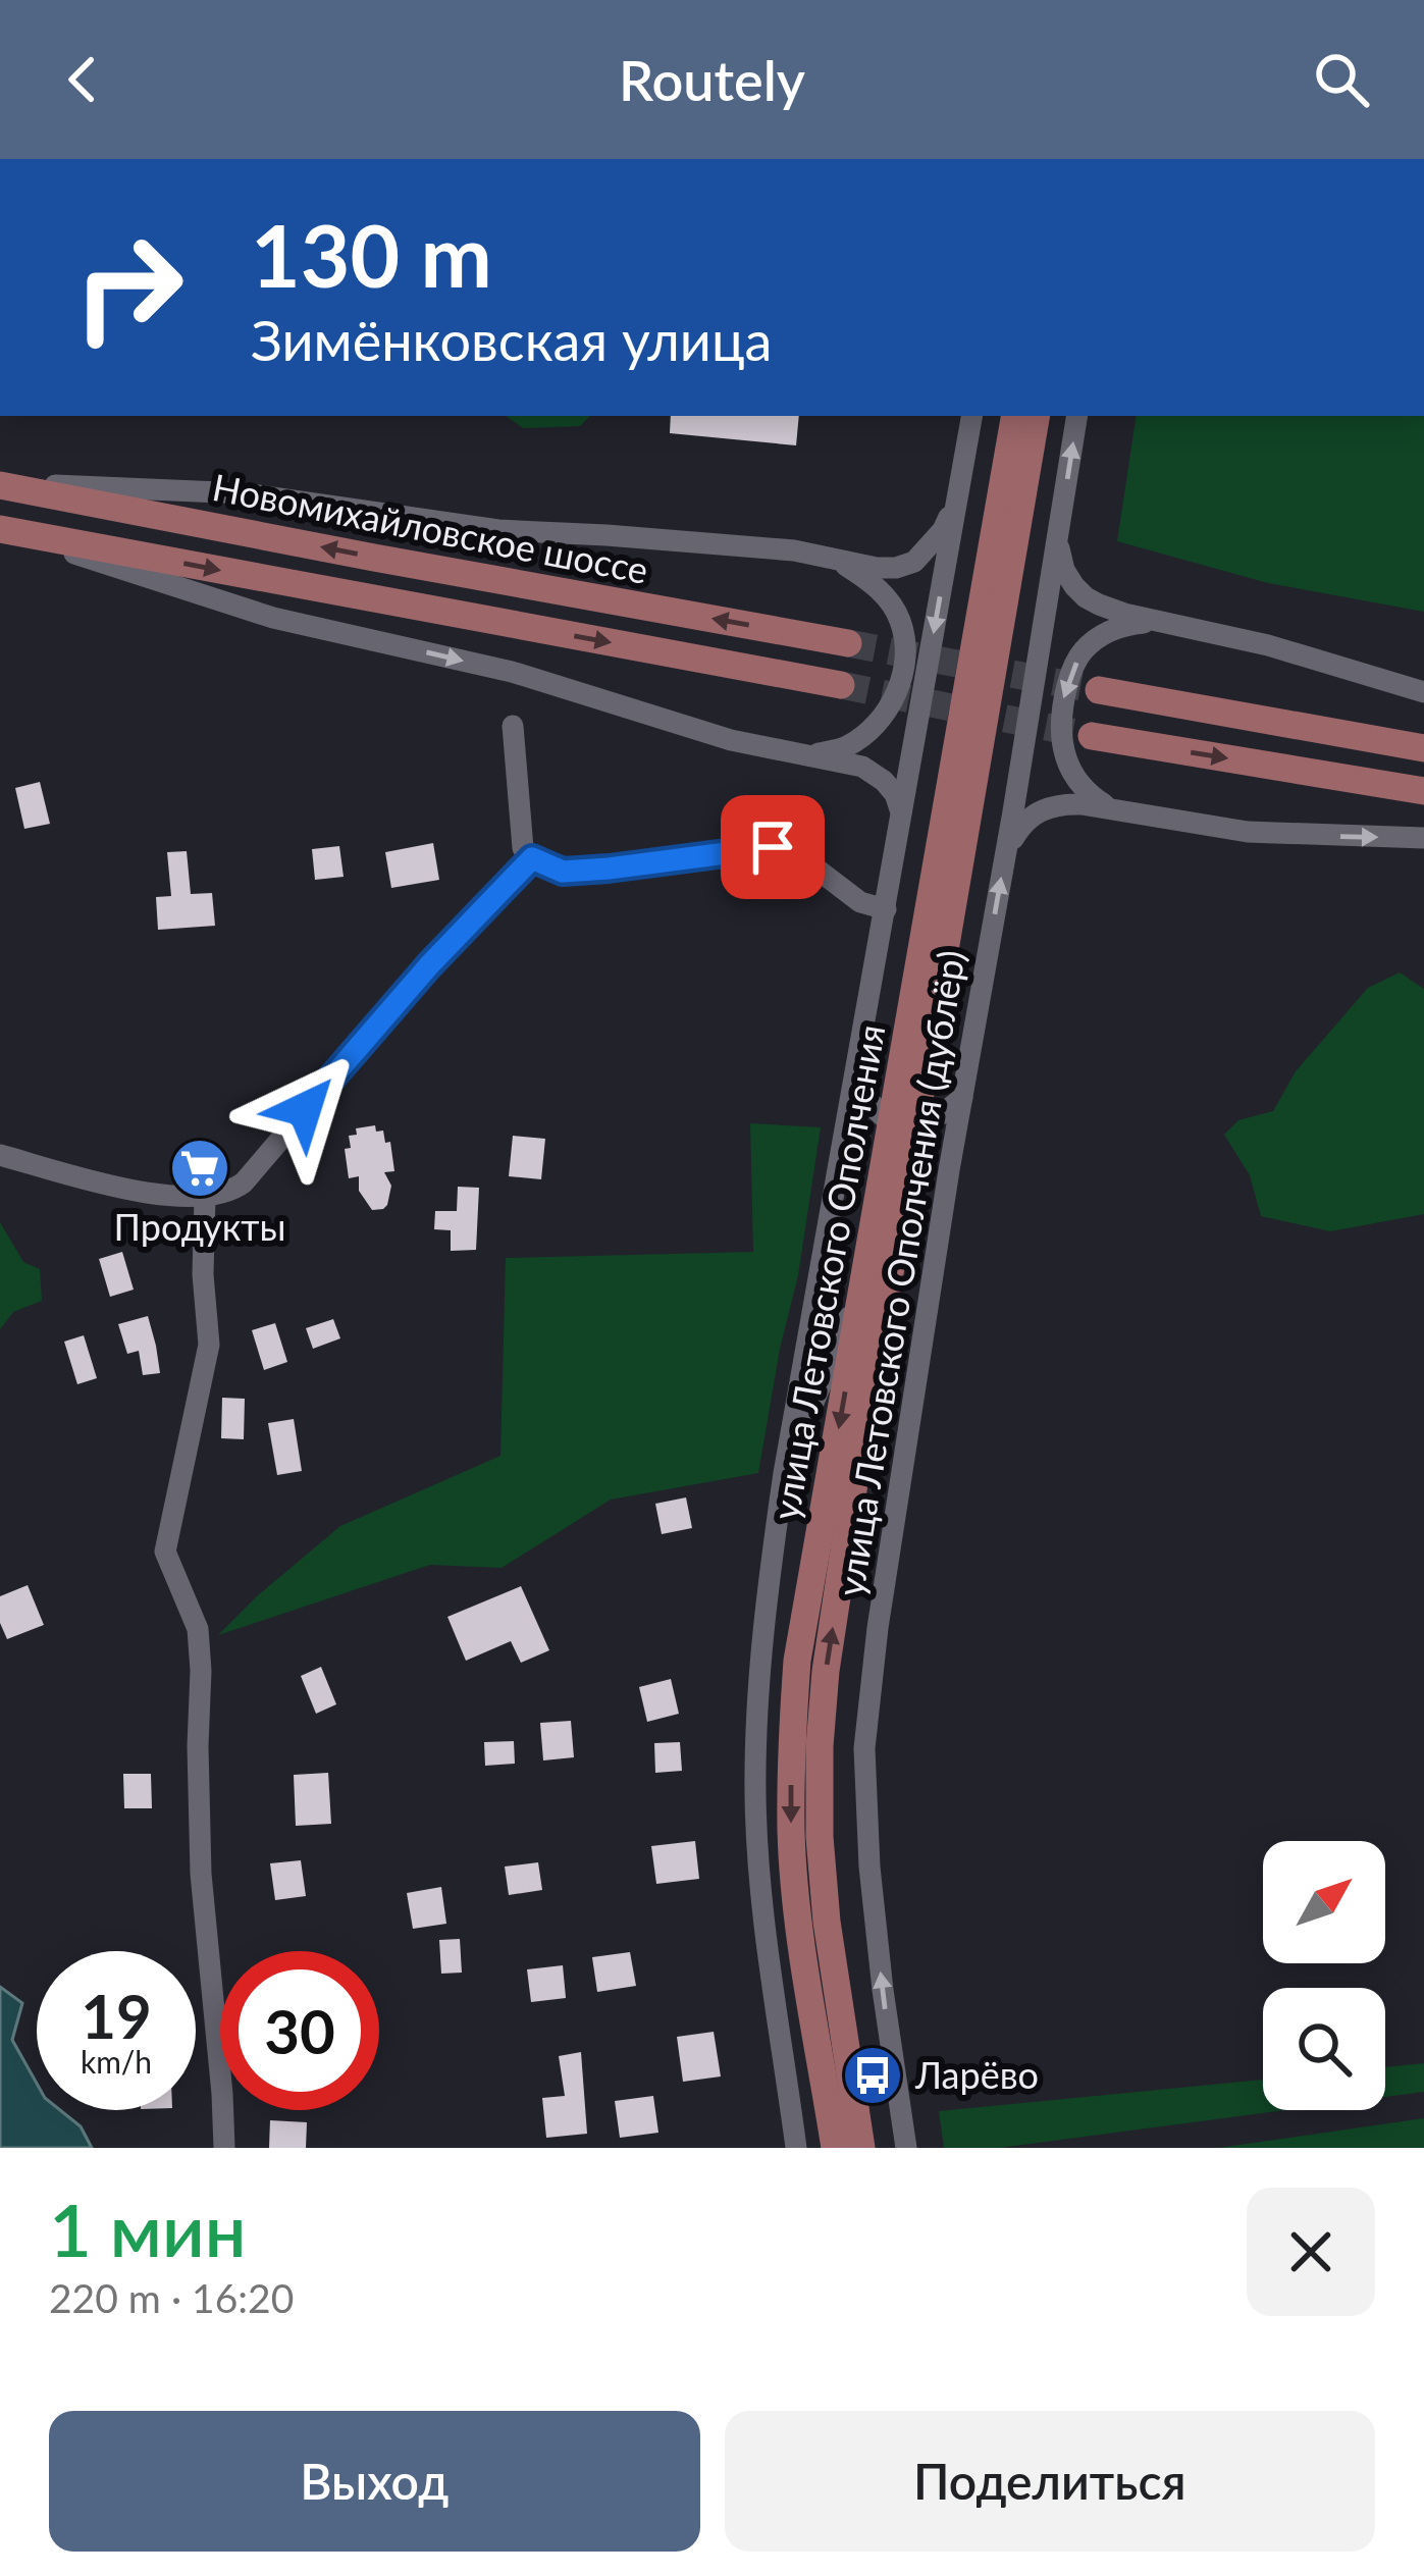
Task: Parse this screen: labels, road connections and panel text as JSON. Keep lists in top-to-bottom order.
{
  "streets": {
    "main road": ["Новомихайловское шоссе", "улица Летовского Ополчения"],
    "street": ["улица Летовского Ополчения (дублёр)"]
  },
  "places": {
    "supermarket": ["Продукты"],
    "bus stop": ["Ларёво"]
  },
  "north": "top right",
  "page": {
    "header": "Routely",
    "turn": ["130 m", "Зимёнковская улица"],
    "speed": "19 km/h",
    "limit": "30",
    "heading": ["1 мин", "220 m · 16:20"],
    "buttons": ["Выход", "Поделиться"]
  }
}
